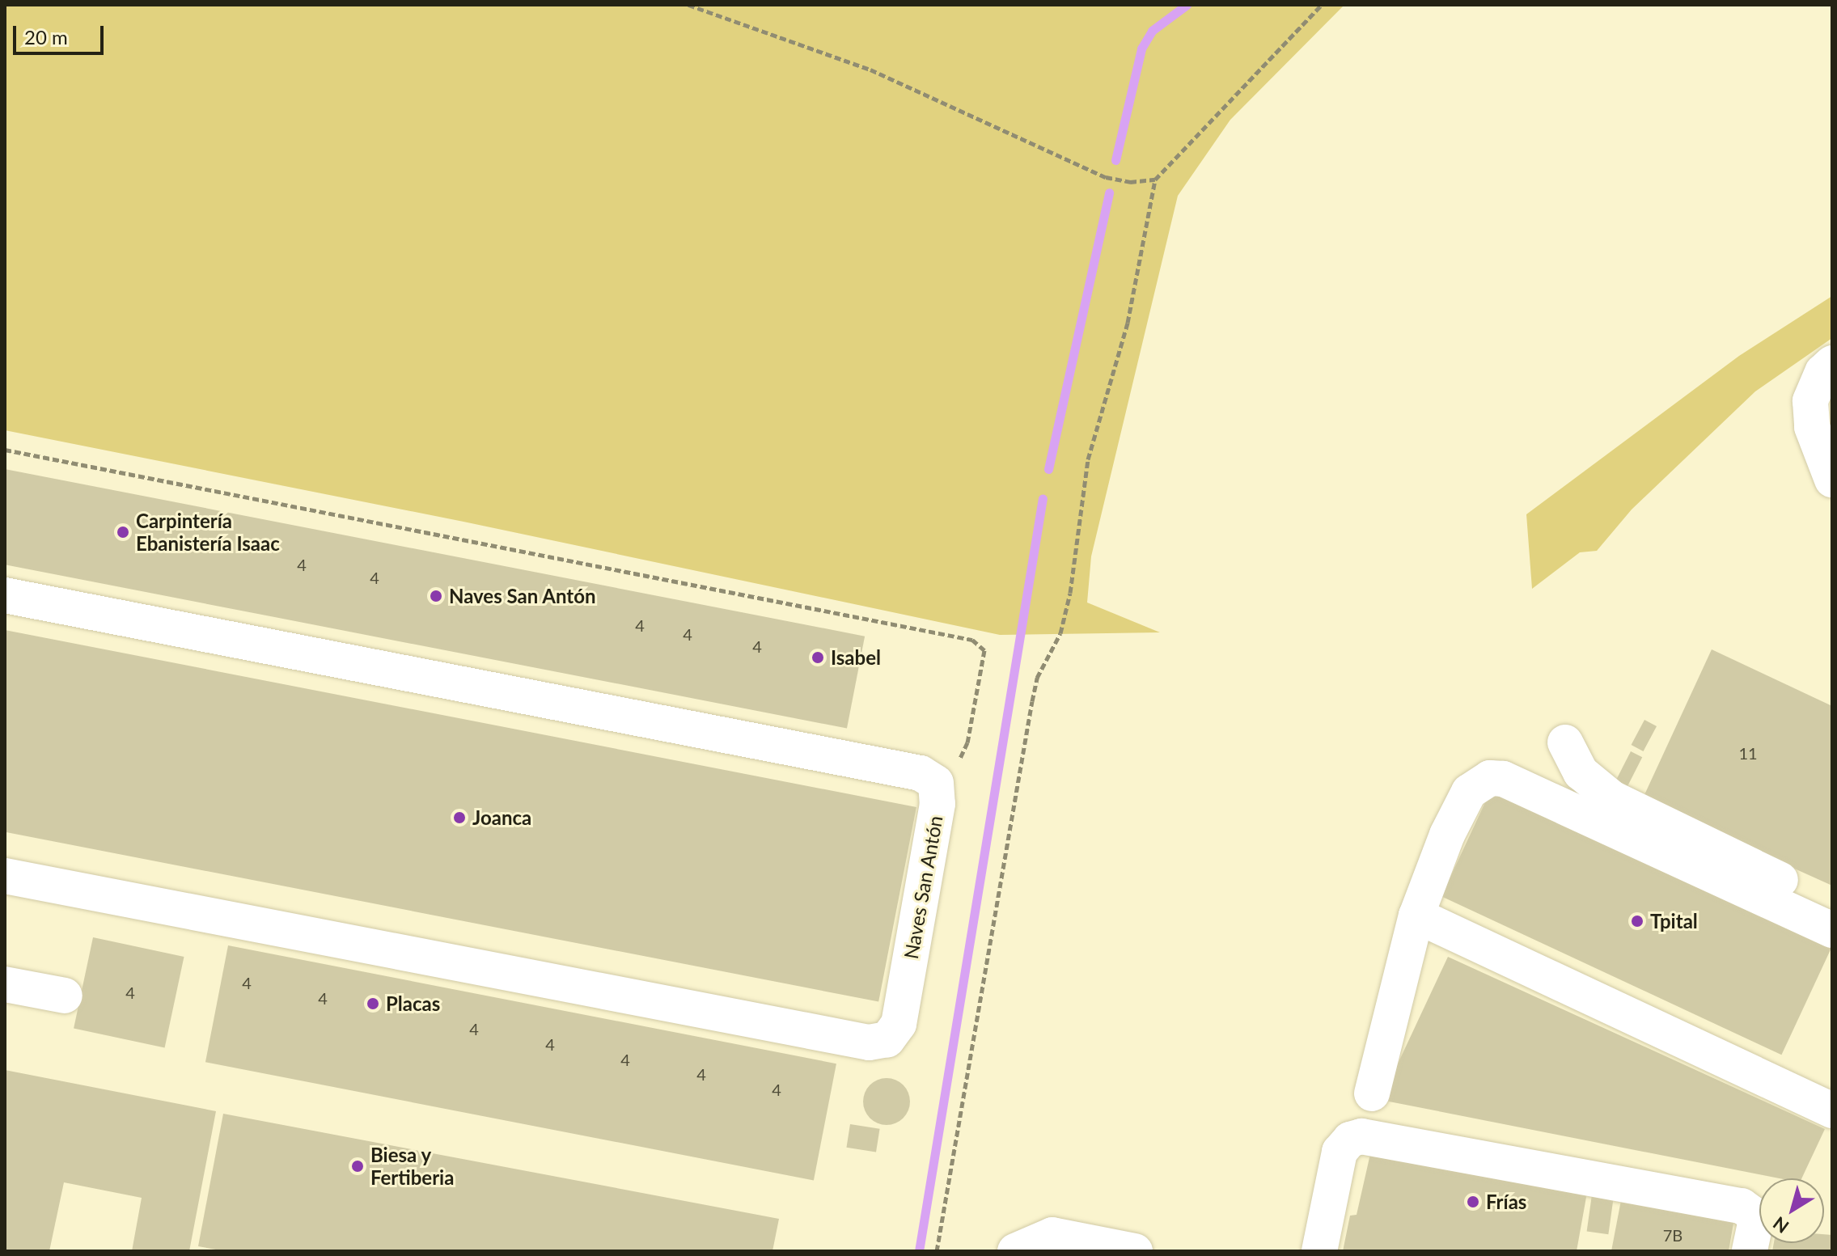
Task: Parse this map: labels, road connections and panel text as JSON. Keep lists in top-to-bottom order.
{
  "streets": {
    "lane": ["Naves San Antón"]
  },
  "places": [
    "Carpintería Ebanistería Isaac",
    "Naves San Antón",
    "Isabel",
    "Joanca",
    "Tpital",
    "Placas",
    "Biesa y Fertiberia",
    "Frías"
  ],
  "house_numbers": [
    "4",
    "4",
    "4",
    "4",
    "4",
    "11",
    "4",
    "4",
    "4",
    "4",
    "4",
    "4",
    "4",
    "4",
    "7B"
  ],
  "scale_bar": "20 m",
  "north": "bottom left"
}
